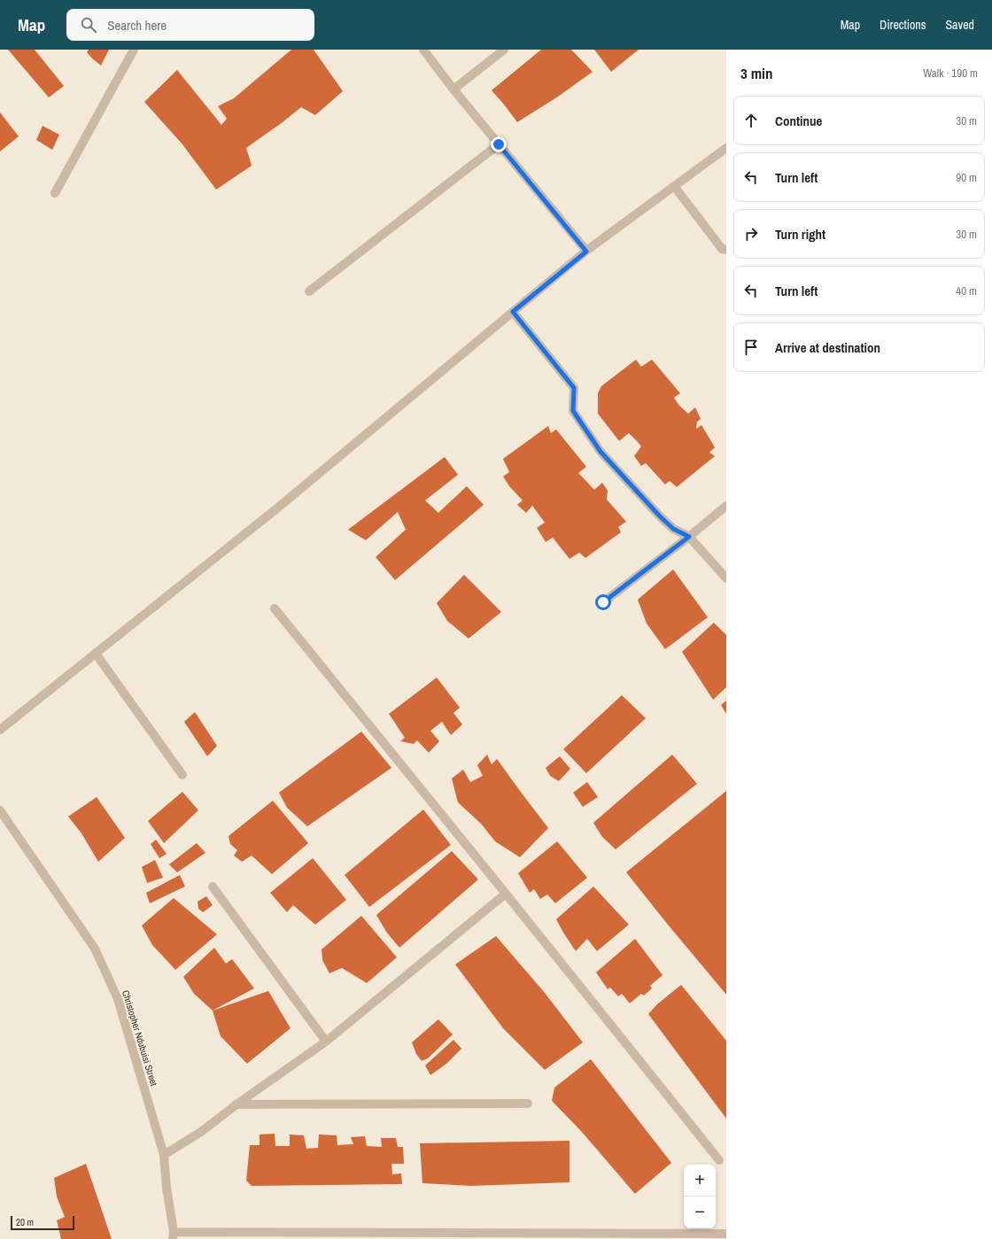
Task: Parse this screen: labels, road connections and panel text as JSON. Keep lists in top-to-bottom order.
{
  "streets": {
    "street": ["Christopher Ndubuisi Street"]
  },
  "scale_bar": "20 m",
  "page": {
    "header": "Map",
    "search": "Search here",
    "nav": ["Map", "Directions", "Saved"],
    "heading": ["3 min", "Walk · 190 m"],
    "list": [
      ["Continue", "30 m"],
      ["Turn left", "90 m"],
      ["Turn right", "30 m"],
      ["Turn left", "40 m"],
      "Arrive at destination"
    ],
    "map_buttons": ["+", "−"],
    "scale": "20 m"
  }
}
